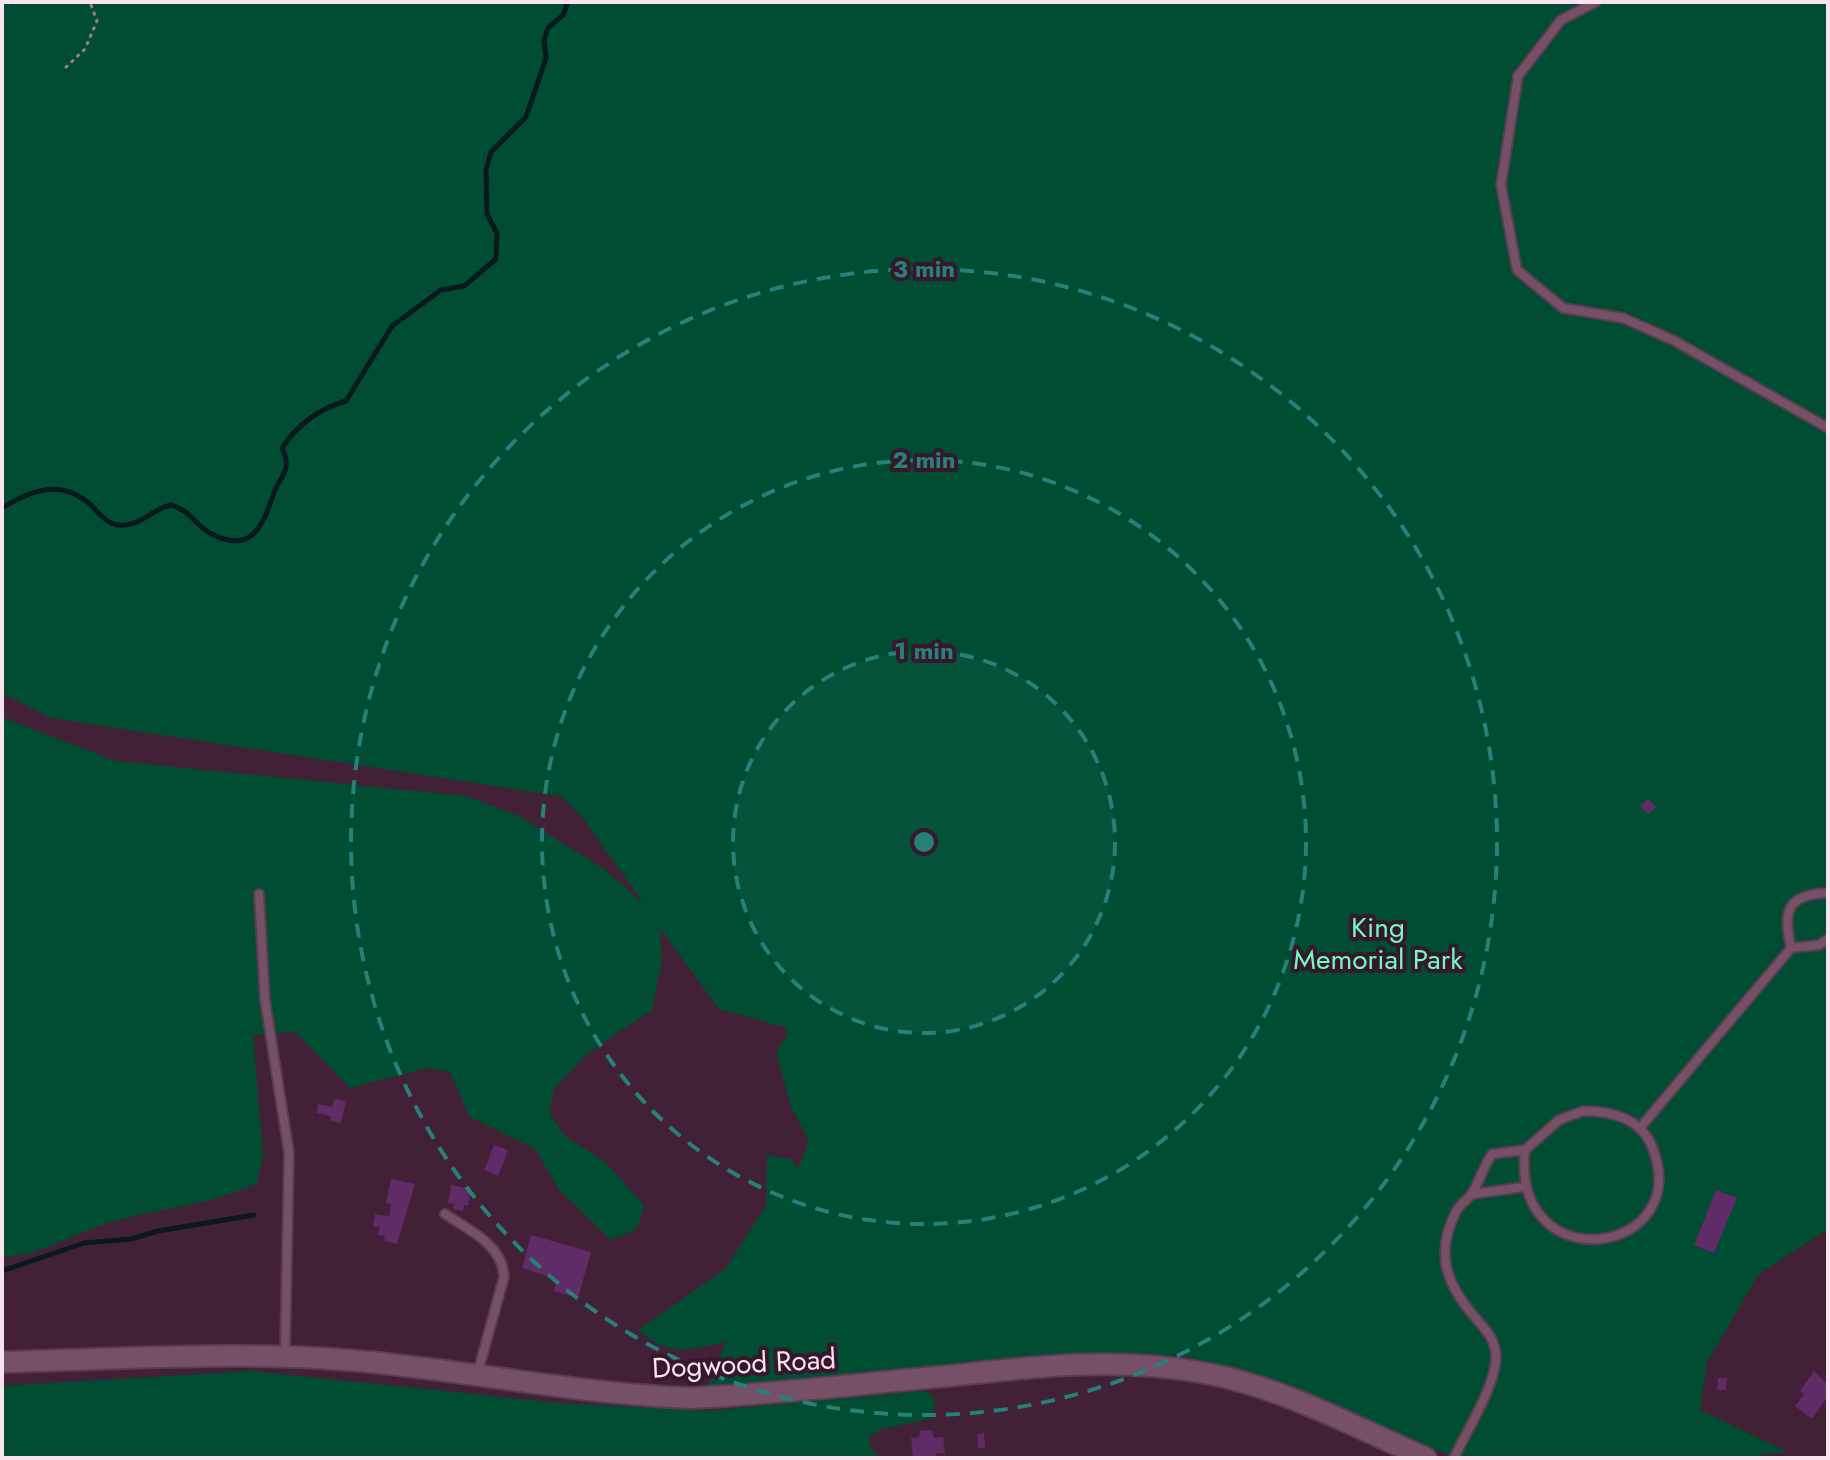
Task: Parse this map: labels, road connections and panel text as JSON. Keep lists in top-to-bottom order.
{
  "streets": {
    "street": ["Dogwood Road"]
  },
  "parks": ["King Memorial Park"],
  "rings": ["3 min", "2 min", "1 min"]
}
